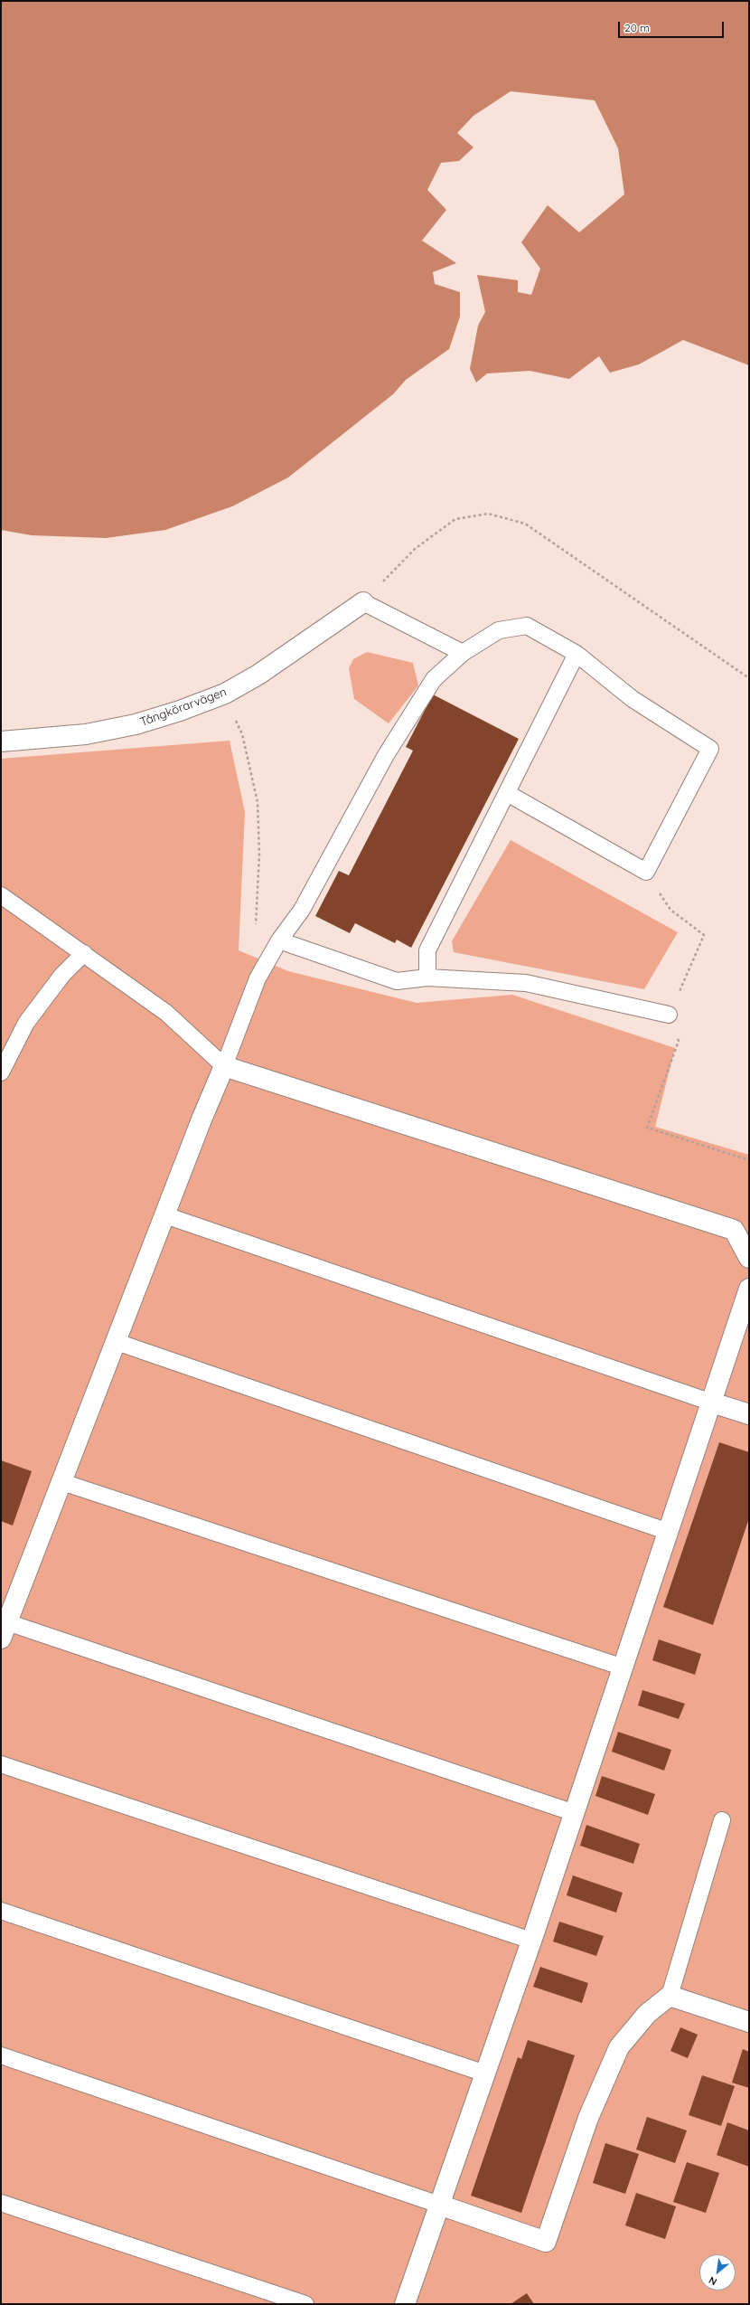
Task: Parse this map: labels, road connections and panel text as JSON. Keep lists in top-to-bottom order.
{
  "streets": {
    "street": ["Tångkörarvägen"]
  },
  "scale_bar": "20 m",
  "north": "bottom left"
}
